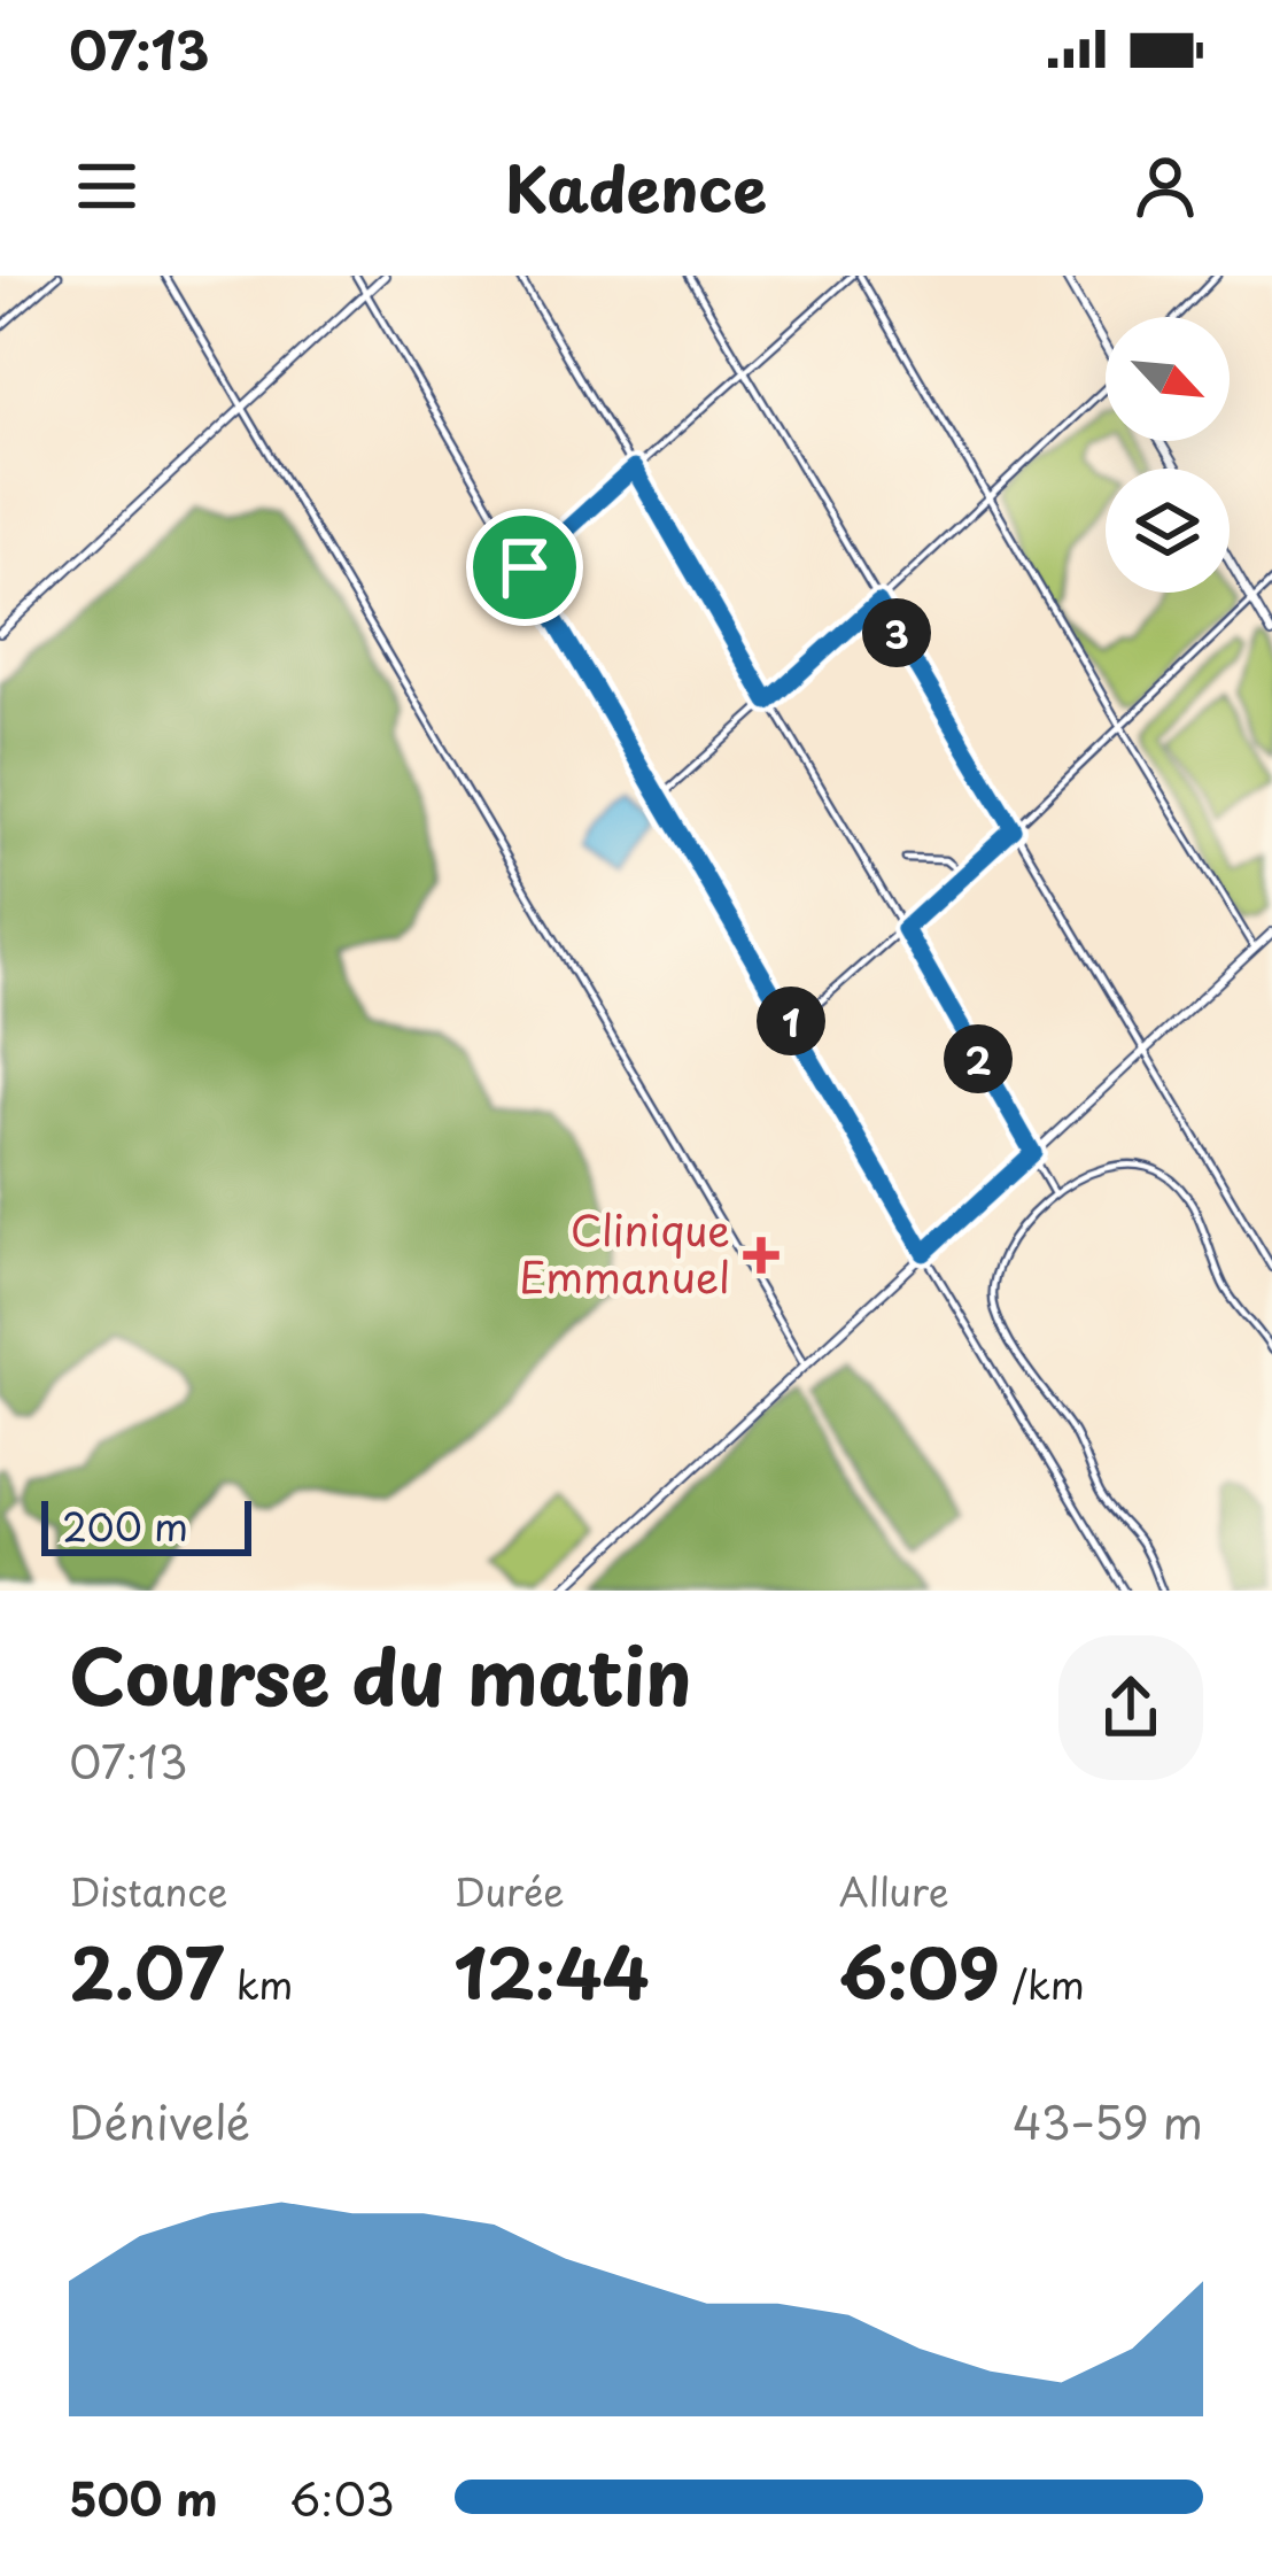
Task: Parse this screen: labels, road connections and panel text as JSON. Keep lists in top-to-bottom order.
{
  "places": {
    "health": ["Clinique Emmanuel"]
  },
  "scale_bar": "200 m",
  "north": "bottom right",
  "page": {
    "status": "07:13",
    "header": "Kadence",
    "pins": ["3", "1", "2"],
    "scale": "200 m",
    "heading": ["Course du matin", "07:13"],
    "stats": [
      ["Distance", "2.07 km"],
      ["Durée", "12:44"],
      ["Allure", "6:09 /km"]
    ],
    "chart": ["Dénivelé", "43–59 m"],
    "list": [
      {
        "name": "500 m",
        "note": "6:03"
      }
    ]
  }
}
